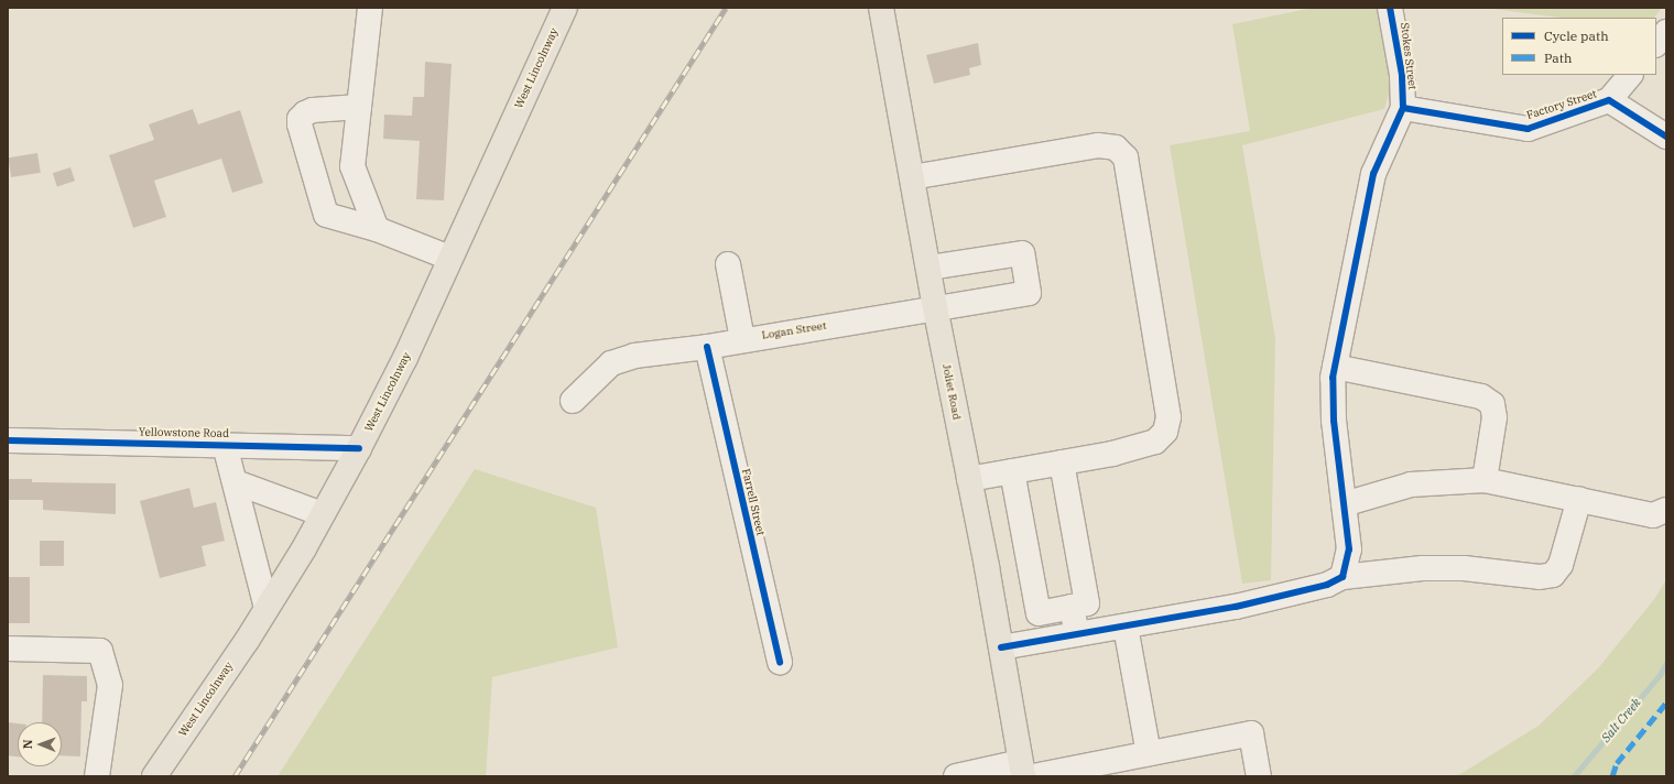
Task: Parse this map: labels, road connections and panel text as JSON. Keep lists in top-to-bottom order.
{
  "streets": {
    "main road": ["West Lincolnway", "Joliet Road"],
    "street": [
      "Stokes Street",
      "Factory Street",
      "Logan Street",
      "Yellowstone Road",
      "Farrell Street"
    ]
  },
  "crossings": [
    ["Stokes Street", "Factory Street"],
    ["West Lincolnway", "Yellowstone Road"],
    ["Logan Street", "Joliet Road"],
    ["Logan Street", "Farrell Street"]
  ],
  "water": ["Salt Creek"],
  "legend": ["Cycle path", "Path"],
  "north": "left"
}
